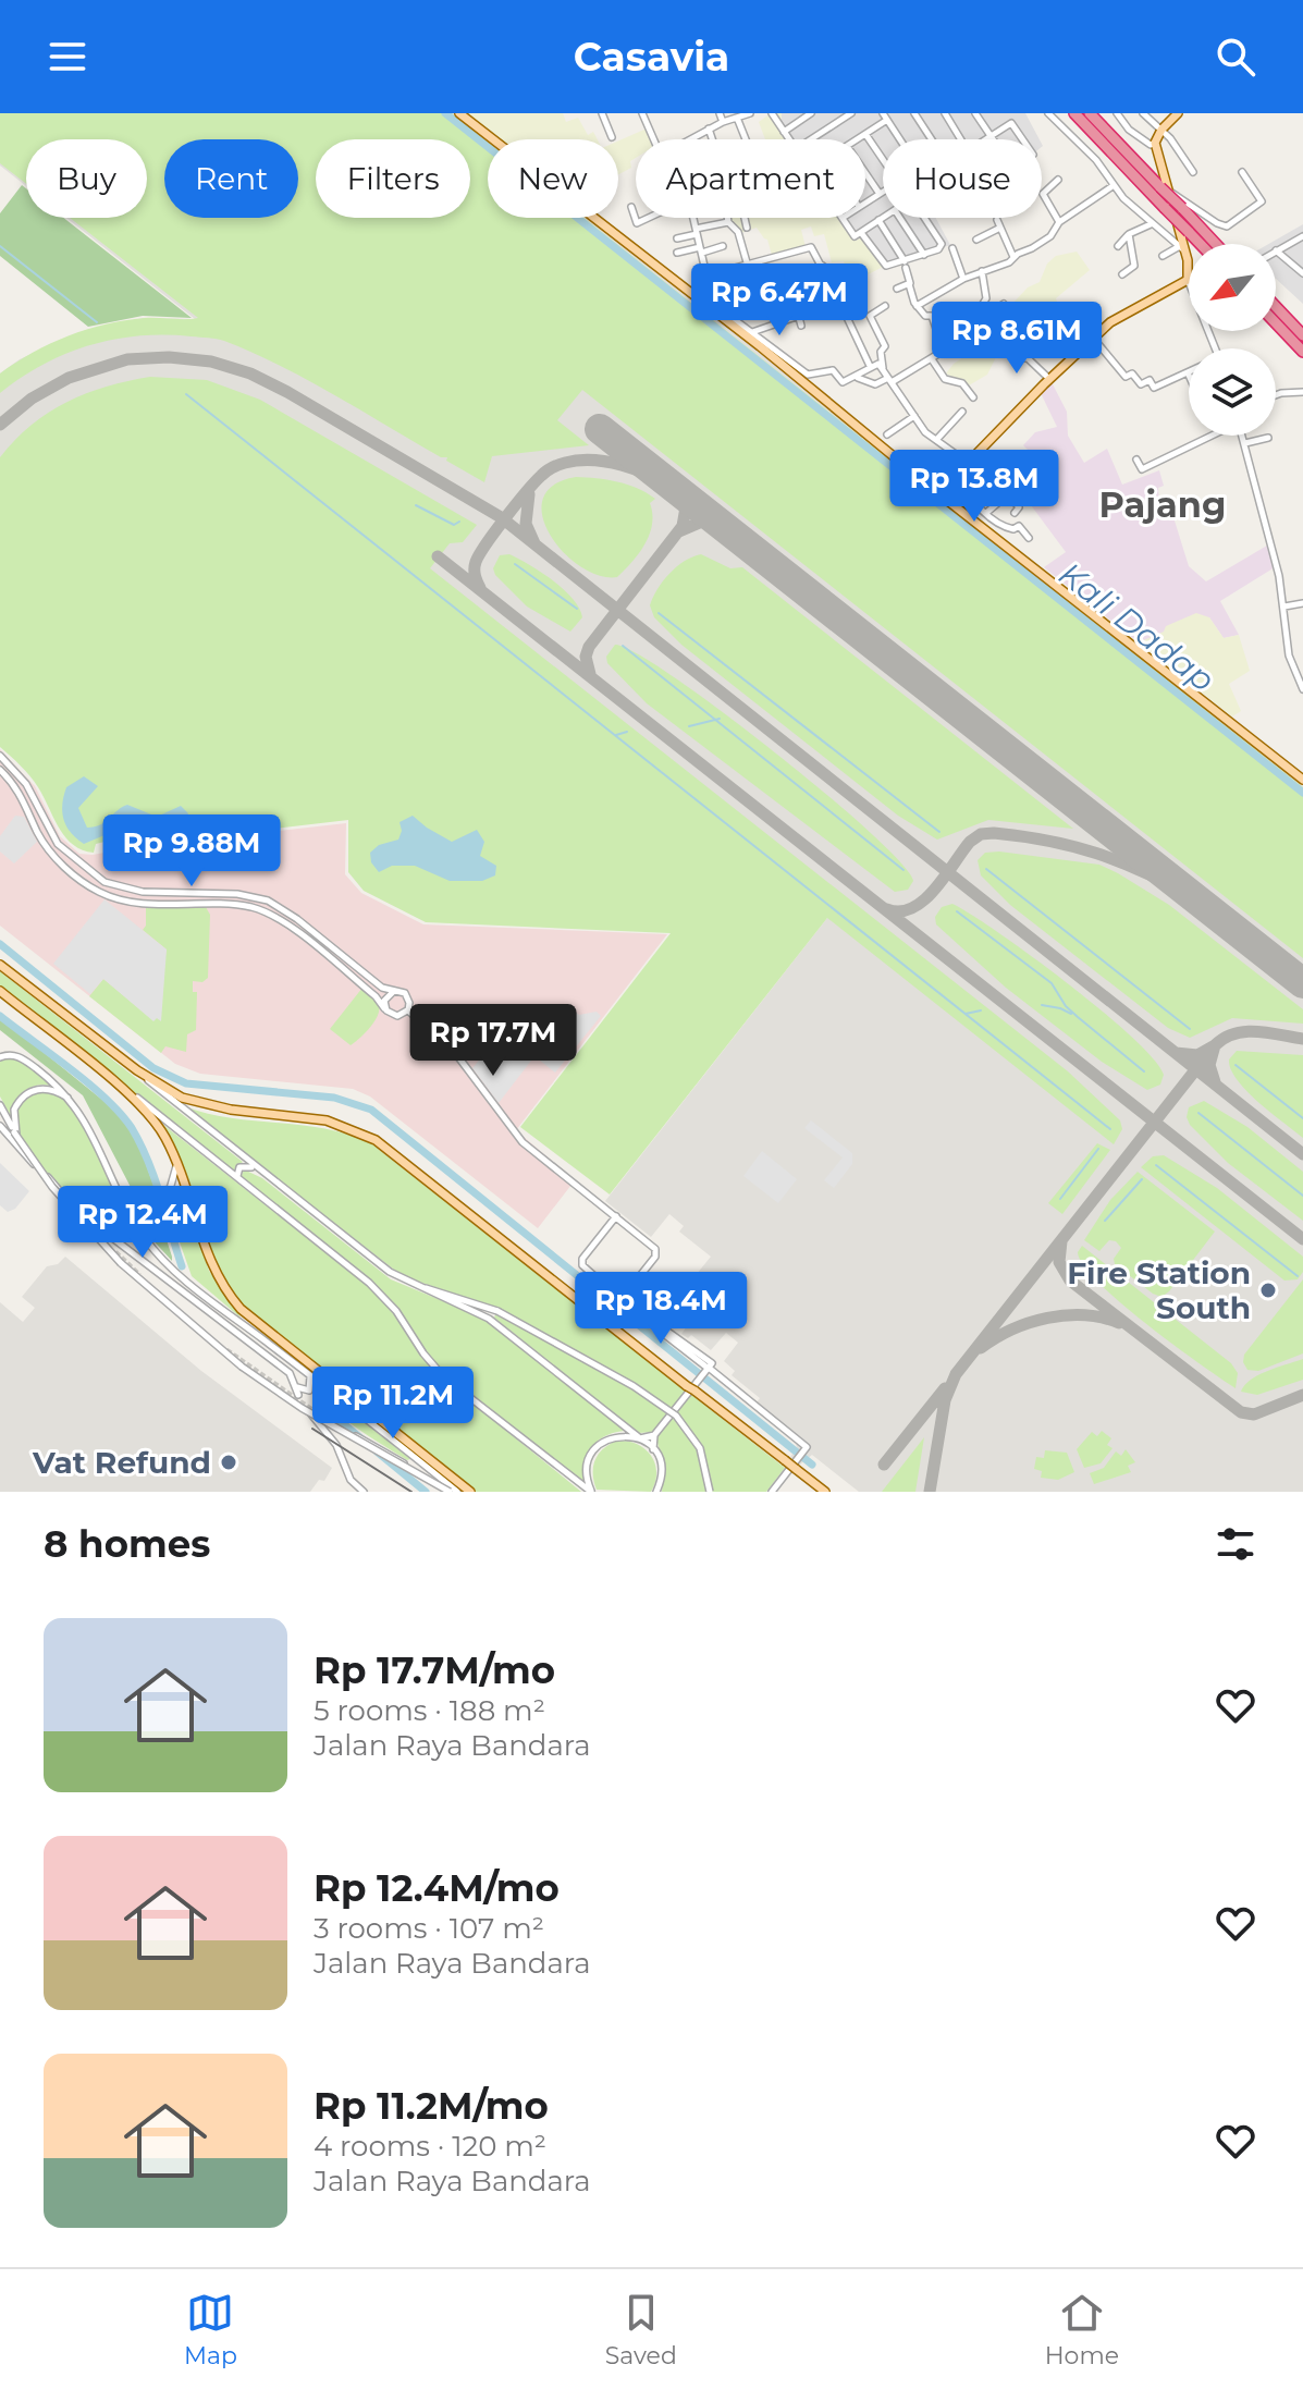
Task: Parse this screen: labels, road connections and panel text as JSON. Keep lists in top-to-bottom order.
{
  "districts": ["Pajang"],
  "water": ["Kali Dadap"],
  "places": ["Fire Station South", "Vat Refund"],
  "north": "bottom left",
  "page": {
    "header": "Casavia",
    "chip": [
      "Buy",
      "Rent",
      "Filters",
      "New",
      "Apartment",
      "House"
    ],
    "price": [
      "Rp 6.47M",
      "Rp 8.61M",
      "Rp 13.8M",
      "Rp 9.88M",
      "Rp 17.7M",
      "Rp 12.4M",
      "Rp 18.4M",
      "Rp 11.2M"
    ],
    "heading": "8 homes",
    "list": [
      {
        "name": "Rp 17.7M/mo",
        "note": "5 rooms · 188 m² · Jalan Raya Bandara"
      },
      {
        "name": "Rp 12.4M/mo",
        "note": "3 rooms · 107 m² · Jalan Raya Bandara"
      },
      {
        "name": "Rp 11.2M/mo",
        "note": "4 rooms · 120 m² · Jalan Raya Bandara"
      }
    ],
    "tabs": ["Map", "Saved", "Home"]
  }
}
